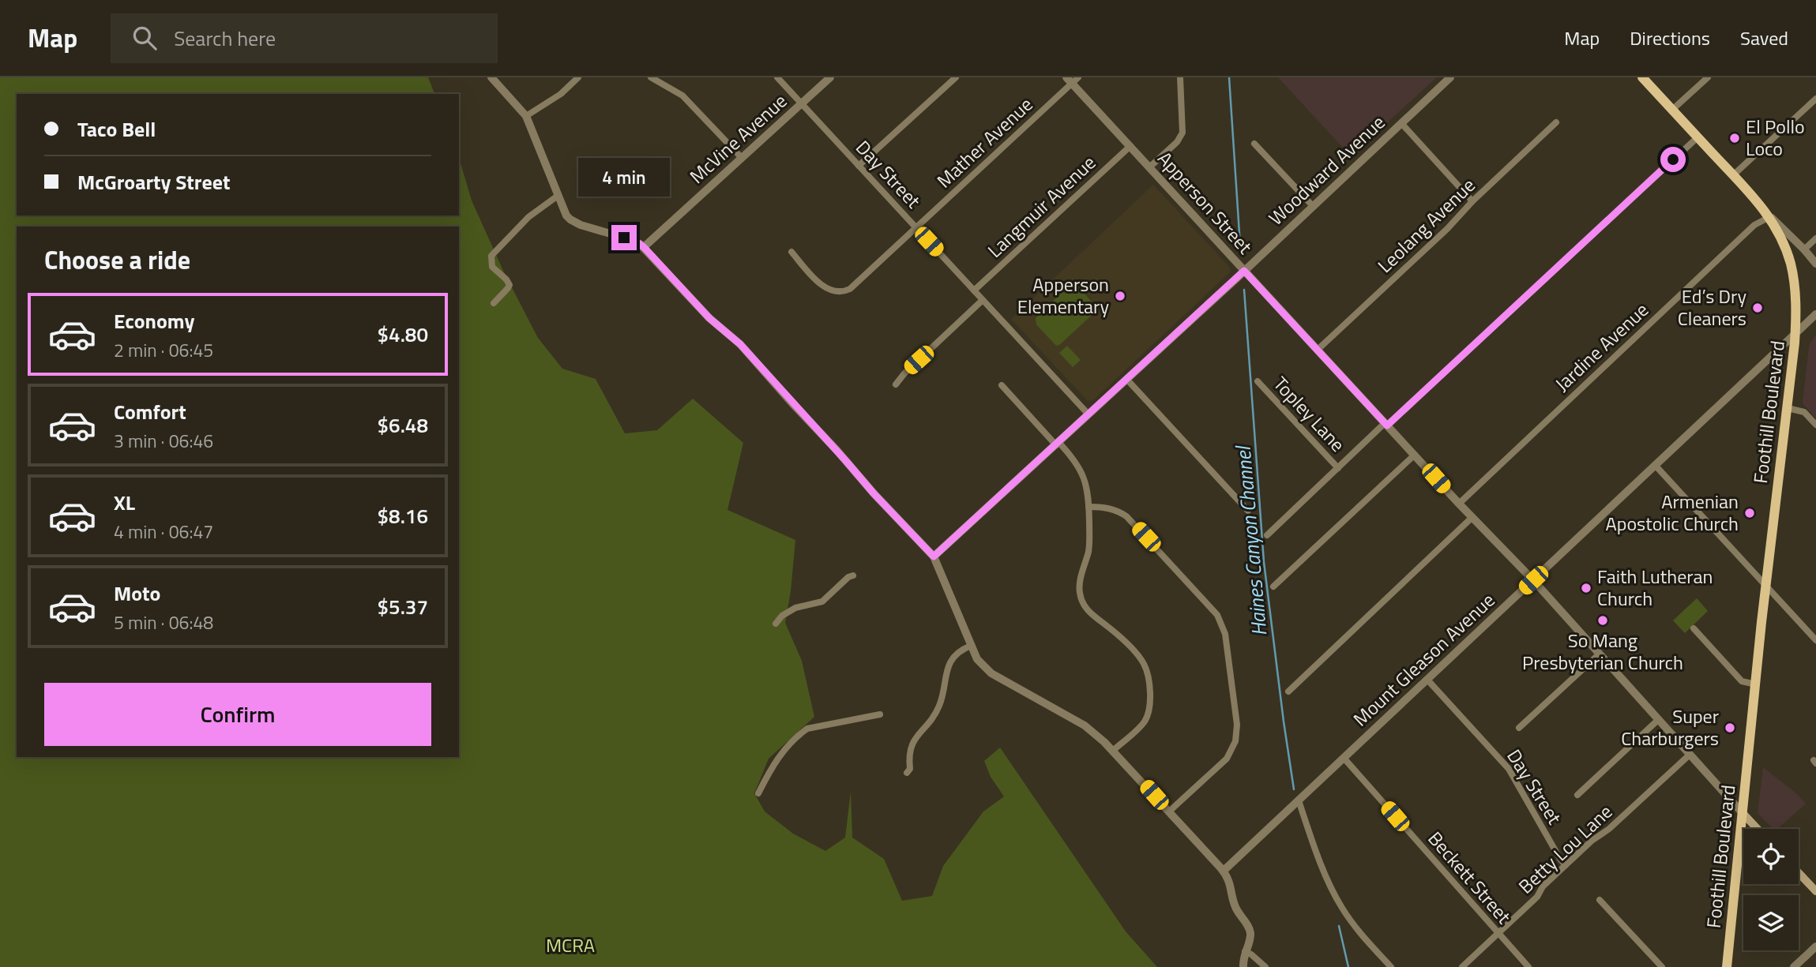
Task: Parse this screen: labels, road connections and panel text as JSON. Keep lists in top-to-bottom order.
{
  "streets": {
    "main road": ["Apperson Street", "Foothill Boulevard"],
    "street": [
      "McVine Avenue",
      "Mather Avenue",
      "Woodward Avenue",
      "Day Street",
      "Langmuir Avenue",
      "Leolang Avenue",
      "Jardine Avenue",
      "Topley Lane",
      "Mount Gleason Avenue",
      "Betty Lou Lane",
      "Beckett Street"
    ]
  },
  "crossings": [
    ["McVine Avenue", "Day Street"],
    ["Mather Avenue", "Day Street"],
    ["Mather Avenue", "Apperson Street"],
    ["Woodward Avenue", "Day Street"],
    ["Woodward Avenue", "Apperson Street"],
    ["Day Street", "Langmuir Avenue"],
    ["Day Street", "Mount Gleason Avenue"],
    ["Day Street", "Betty Lou Lane"],
    ["Apperson Street", "Langmuir Avenue"],
    ["Apperson Street", "Leolang Avenue"],
    ["Apperson Street", "Jardine Avenue"],
    ["Apperson Street", "Foothill Boulevard"],
    ["Apperson Street", "Mount Gleason Avenue"],
    ["Apperson Street", "Betty Lou Lane"],
    ["Jardine Avenue", "Foothill Boulevard"],
    ["Foothill Boulevard", "Mount Gleason Avenue"],
    ["Mount Gleason Avenue", "Beckett Street"],
    ["Betty Lou Lane", "Beckett Street"]
  ],
  "water": ["Haines Canyon Channel"],
  "parks": ["MCRA"],
  "places": [
    "El Pollo Loco",
    "Apperson Elementary",
    "Ed’s Dry Cleaners",
    "Armenian Apostolic Church",
    "Faith Lutheran Church",
    "So Mang Presbyterian Church",
    "Super Charburgers"
  ],
  "page": {
    "header": "Map",
    "search": "Search here",
    "nav": ["Map", "Directions", "Saved"],
    "banner": ["Taco Bell", "McGroarty Street"],
    "bubble": "4 min",
    "heading": "Choose a ride",
    "list": [
      {
        "name": "Economy",
        "note": "2 min · 06:45",
        "value": "$4.80"
      },
      {
        "name": "Comfort",
        "note": "3 min · 06:46",
        "value": "$6.48"
      },
      {
        "name": "XL",
        "note": "4 min · 06:47",
        "value": "$8.16"
      },
      {
        "name": "Moto",
        "note": "5 min · 06:48",
        "value": "$5.37"
      }
    ],
    "buttons": "Confirm"
  }
}
